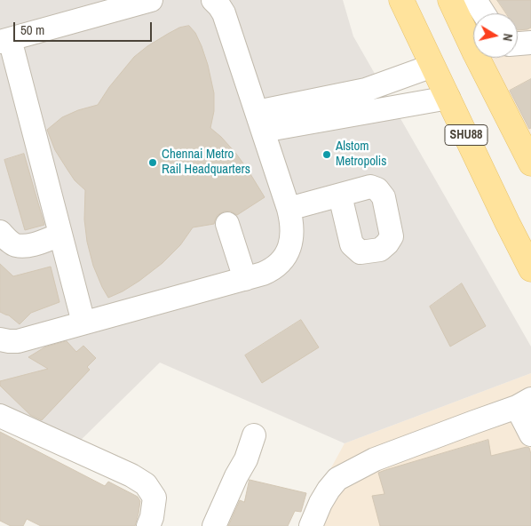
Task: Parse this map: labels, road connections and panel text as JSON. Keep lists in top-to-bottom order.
{
  "streets": {
    "main road": ["SHU88"]
  },
  "places": ["Alstom Metropolis", "Chennai Metro Rail Headquarters"],
  "scale_bar": "50 m",
  "north": "right"
}
